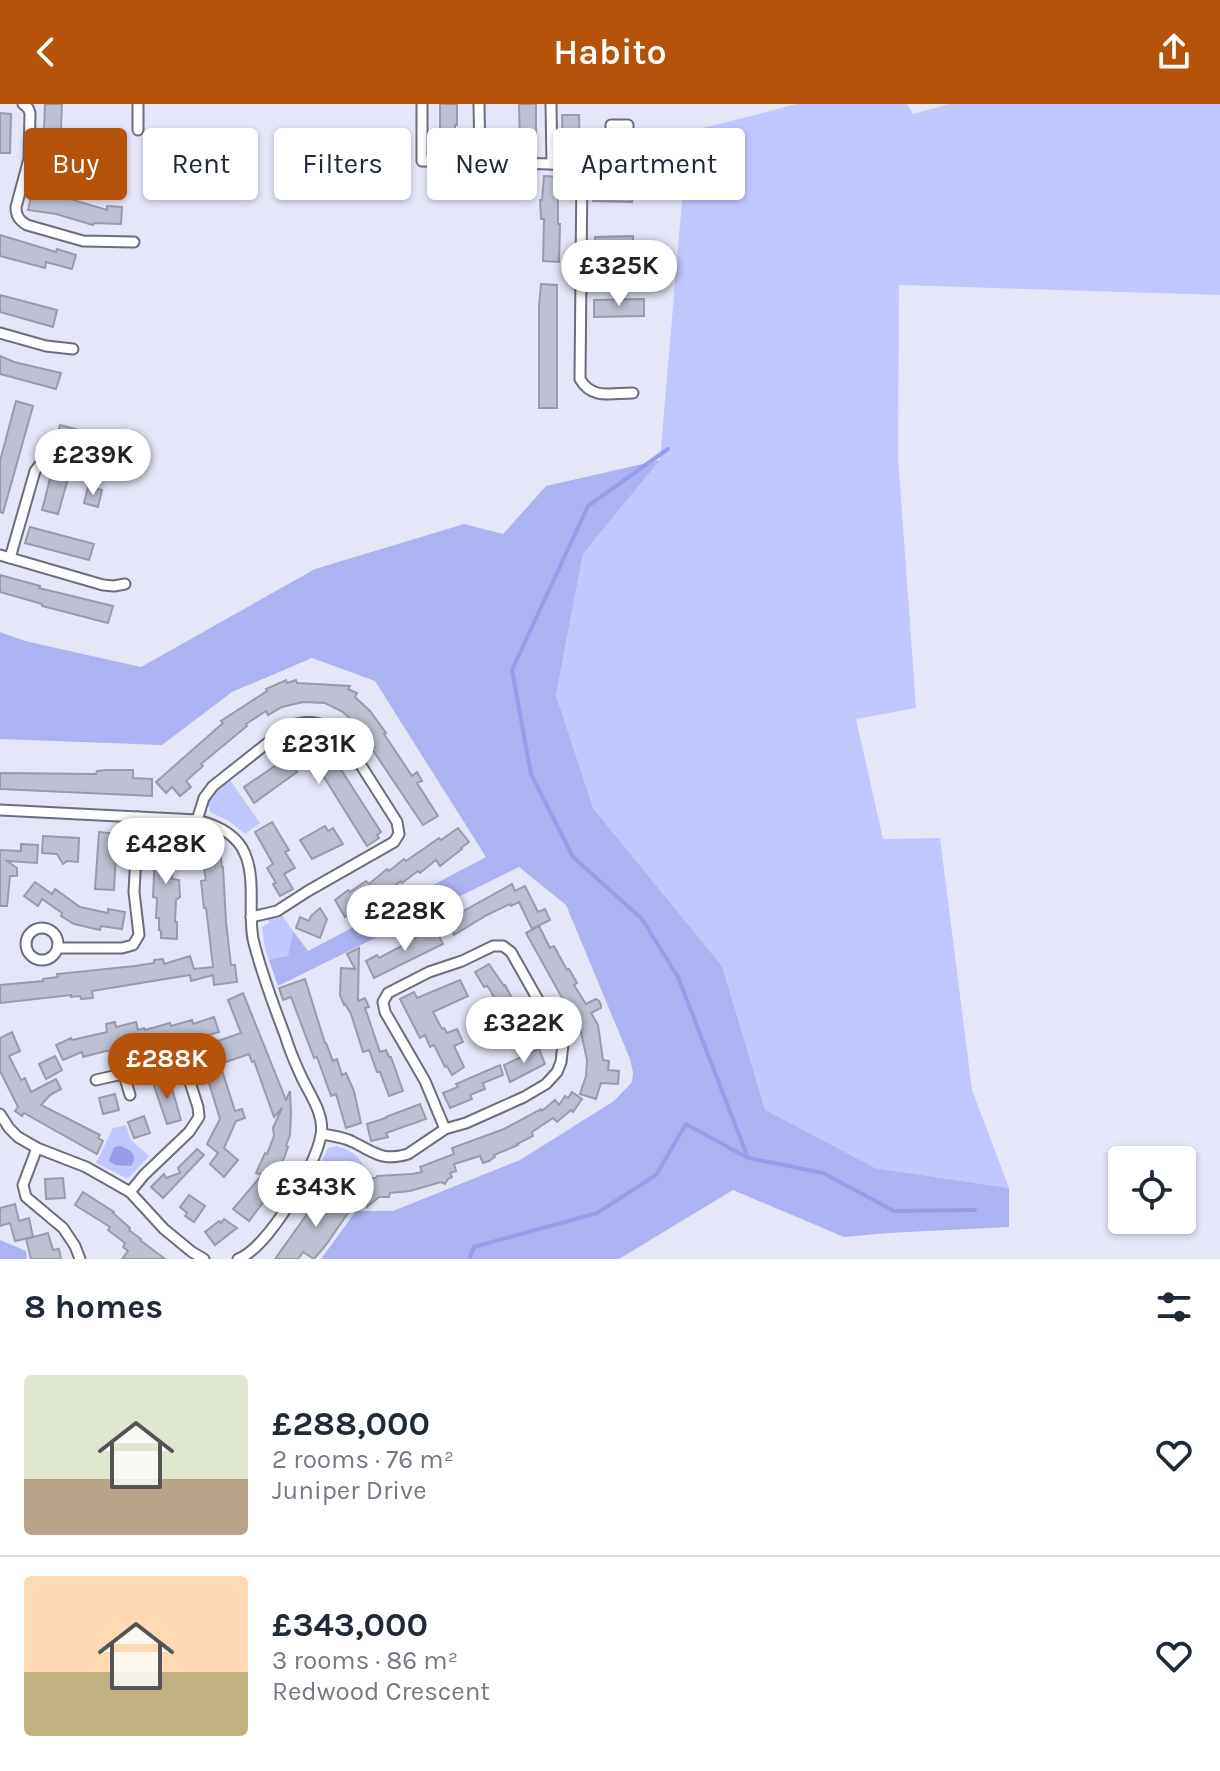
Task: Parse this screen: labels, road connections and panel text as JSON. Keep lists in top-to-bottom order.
{
  "page": {
    "header": "Habito",
    "chip": [
      "Buy",
      "Rent",
      "Filters",
      "New",
      "Apartment"
    ],
    "price": [
      "£325K",
      "£239K",
      "£231K",
      "£428K",
      "£228K",
      "£322K",
      "£288K",
      "£343K"
    ],
    "heading": "8 homes",
    "list": [
      {
        "name": "£288,000",
        "note": "2 rooms · 76 m² · Juniper Drive"
      },
      {
        "name": "£343,000",
        "note": "3 rooms · 86 m² · Redwood Crescent"
      }
    ]
  }
}
